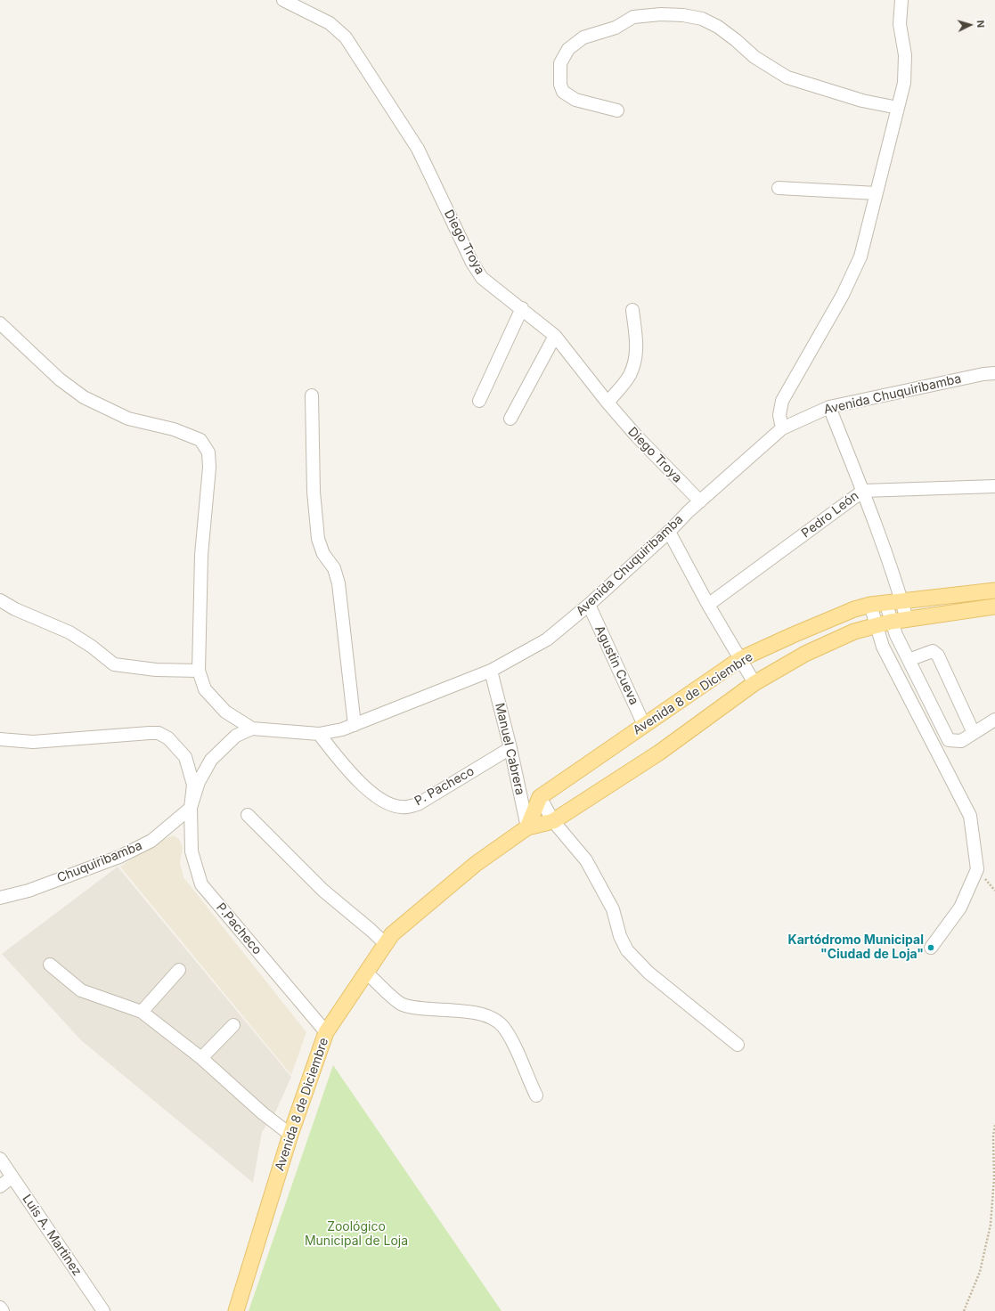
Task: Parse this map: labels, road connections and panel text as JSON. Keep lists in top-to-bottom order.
{
  "streets": {
    "main road": ["Avenida 8 de Diciembre"],
    "street": [
      "Diego Troya",
      "Avenida Chuquiribamba",
      "Pedro León",
      "Agustin Cueva",
      "Manuel Cabrera",
      "P. Pacheco",
      "Chuquiribamba",
      "P.Pacheco",
      "Luis A. Martinez"
    ]
  },
  "crossings": [
    ["Diego Troya", "Avenida Chuquiribamba"],
    ["Avenida Chuquiribamba", "Agustin Cueva"],
    ["Avenida Chuquiribamba", "Manuel Cabrera"],
    ["Avenida Chuquiribamba", "P. Pacheco"],
    ["Agustin Cueva", "Avenida 8 de Diciembre"],
    ["Avenida 8 de Diciembre", "Manuel Cabrera"],
    ["Avenida 8 de Diciembre", "P.Pacheco"],
    ["Manuel Cabrera", "P. Pacheco"],
    ["Chuquiribamba", "P.Pacheco"]
  ],
  "parks": ["Zoológico Municipal de Loja"],
  "places": ["Kartódromo Municipal \"Ciudad de Loja\""],
  "north": "right"
}
